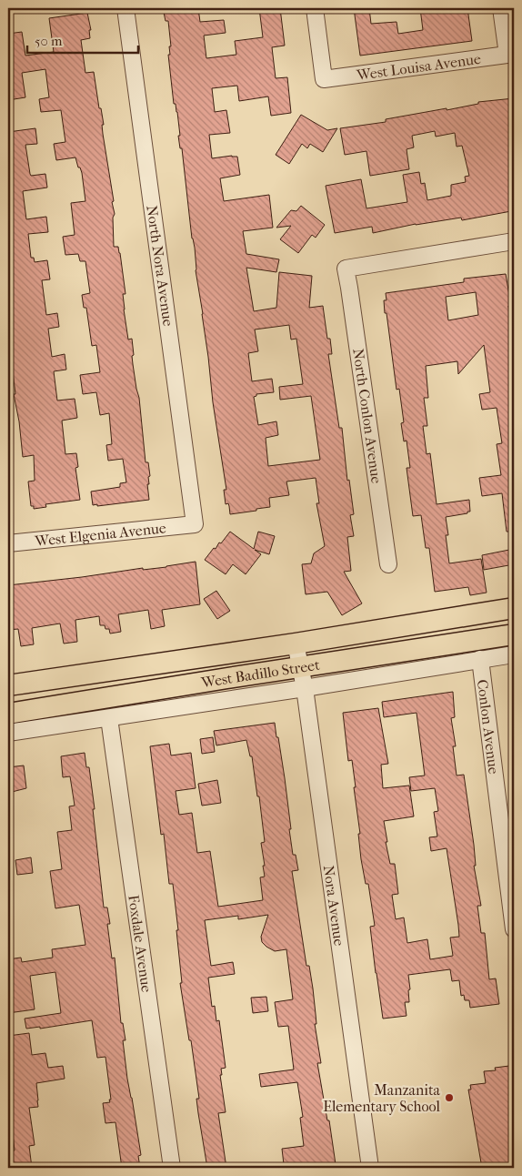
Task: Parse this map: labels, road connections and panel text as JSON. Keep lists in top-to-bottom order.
{
  "streets": {
    "main road": ["West Badillo Street"],
    "street": [
      "West Louisa Avenue",
      "North Nora Avenue",
      "North Conlon Avenue",
      "West Elgenia Avenue",
      "Conlon Avenue",
      "Nora Avenue",
      "Foxdale Avenue"
    ]
  },
  "crossings": [
    ["North Nora Avenue", "West Elgenia Avenue"],
    ["West Badillo Street", "Nora Avenue"]
  ],
  "places": ["Manzanita Elementary School"],
  "scale_bar": "50 m"
}
